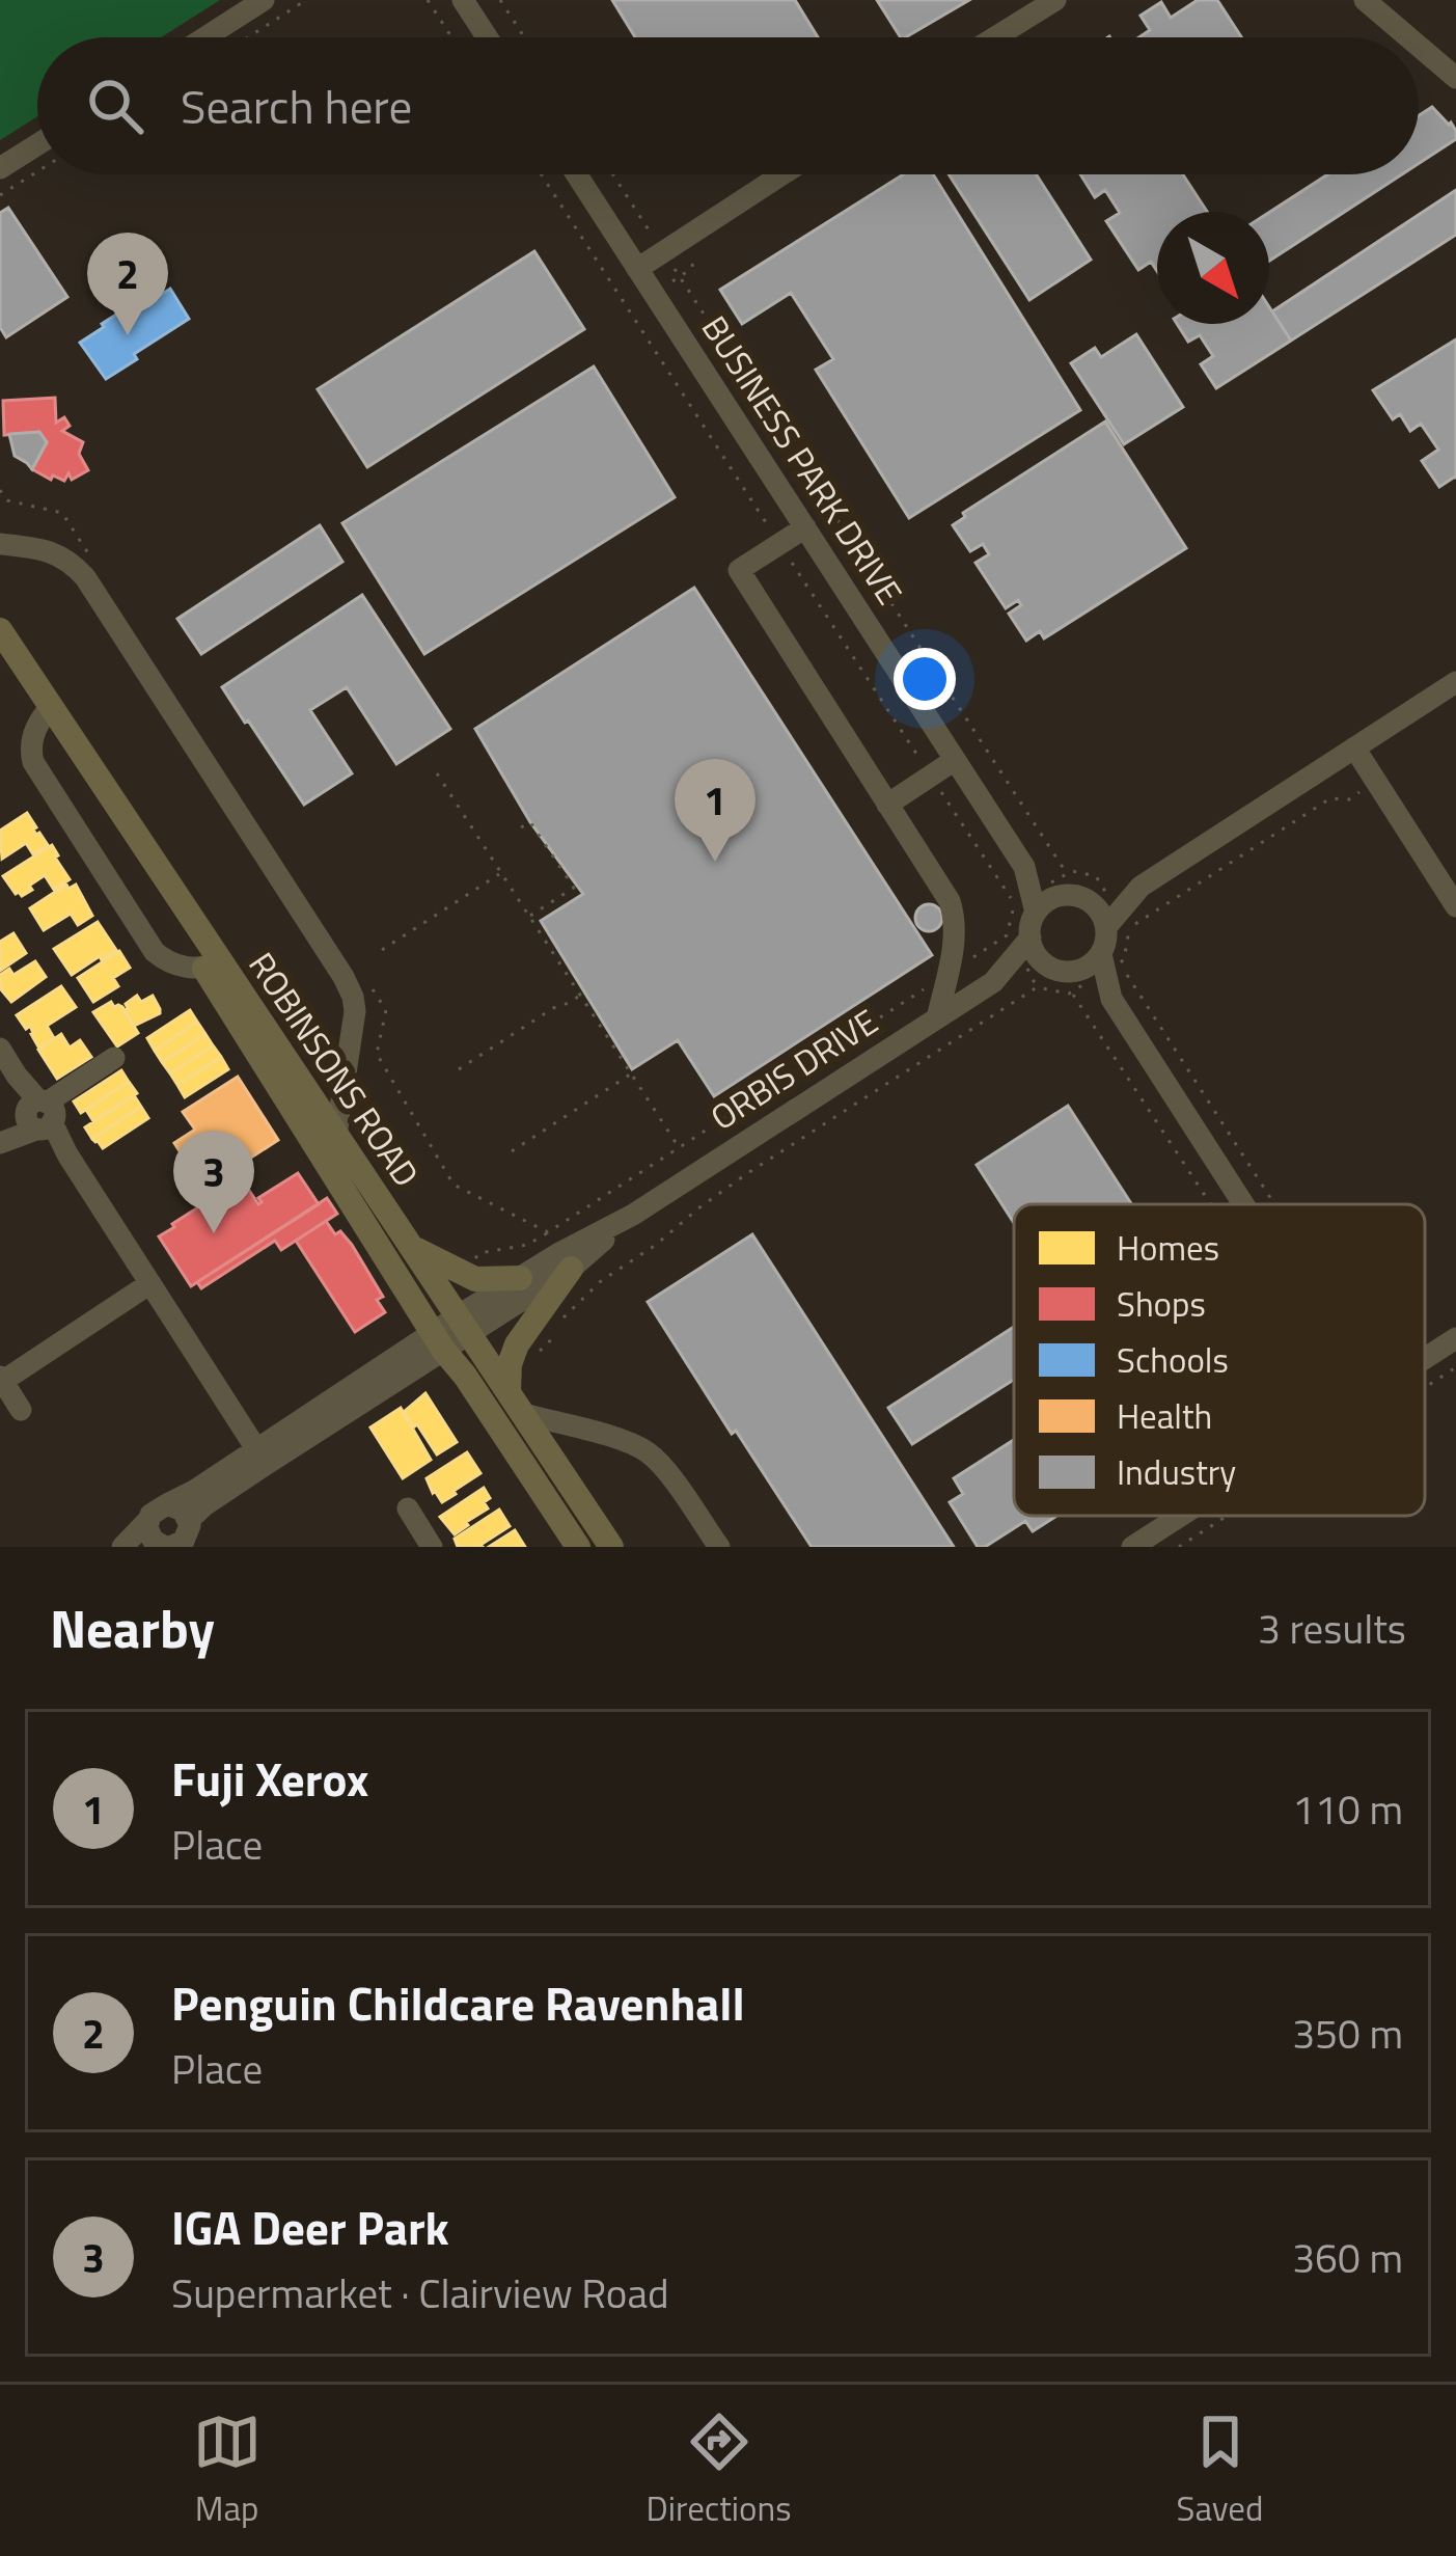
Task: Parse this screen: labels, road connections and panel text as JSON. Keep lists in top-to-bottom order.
{
  "streets": {
    "main road": ["ROBINSONS ROAD"],
    "street": ["BUSINESS PARK DRIVE", "ORBIS DRIVE"]
  },
  "crossings": [
    ["BUSINESS PARK DRIVE", "ORBIS DRIVE"],
    ["ROBINSONS ROAD", "ORBIS DRIVE"]
  ],
  "legend": [
    "Homes",
    "Shops",
    "Schools",
    "Health",
    "Industry"
  ],
  "north": "bottom right",
  "page": {
    "search": "Search here",
    "pins": ["2", "1", "3"],
    "heading": ["Nearby", "3 results"],
    "list": [
      {
        "mark": "1",
        "name": "Fuji Xerox",
        "note": "Place",
        "value": "110 m"
      },
      {
        "mark": "2",
        "name": "Penguin Childcare Ravenhall",
        "note": "Place",
        "value": "350 m"
      },
      {
        "mark": "3",
        "name": "IGA Deer Park",
        "note": "Supermarket · Clairview Road",
        "value": "360 m"
      }
    ],
    "nav": ["Map", "Directions", "Saved"]
  }
}
